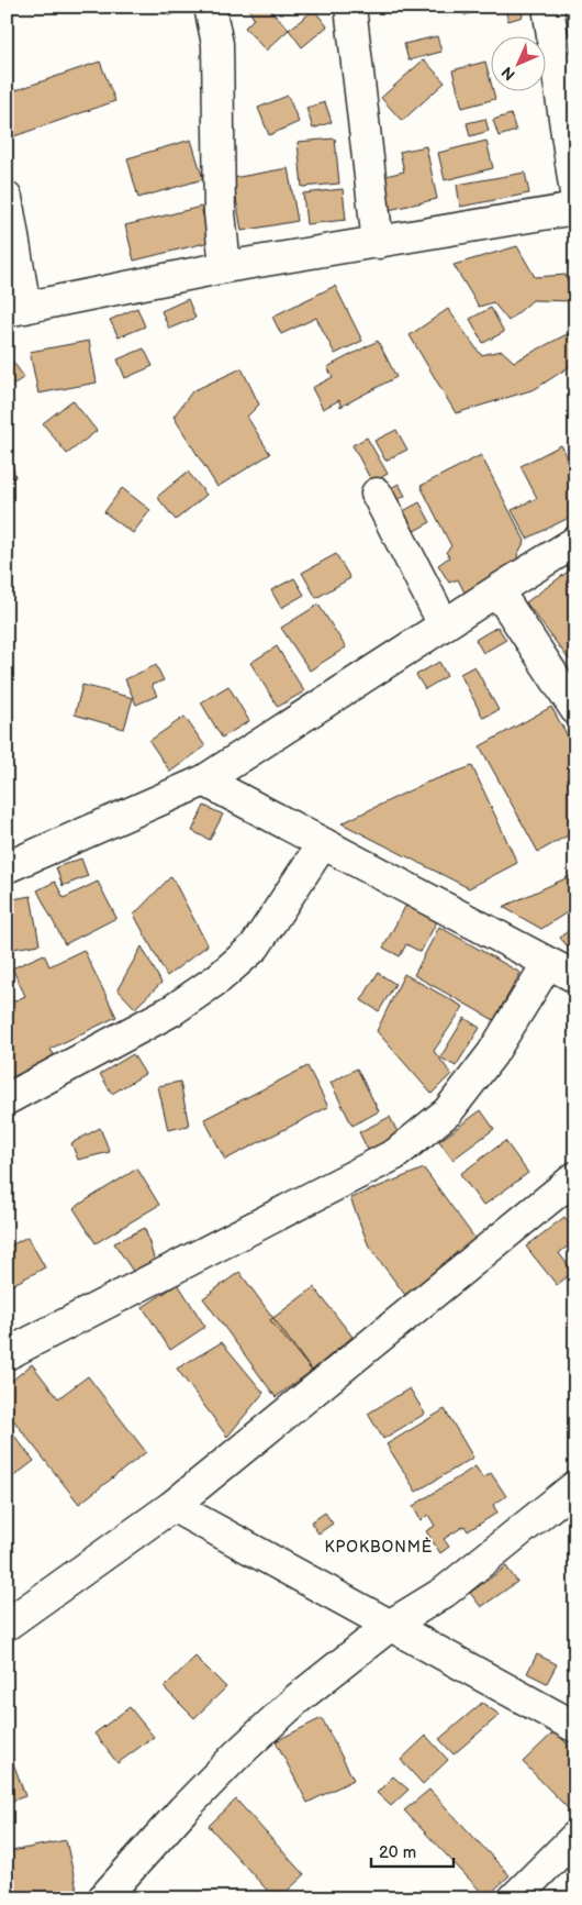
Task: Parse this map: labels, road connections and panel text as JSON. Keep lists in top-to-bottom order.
{
  "districts": ["KPOKBONMÈ"],
  "scale_bar": "20 m",
  "north": "bottom left"
}
